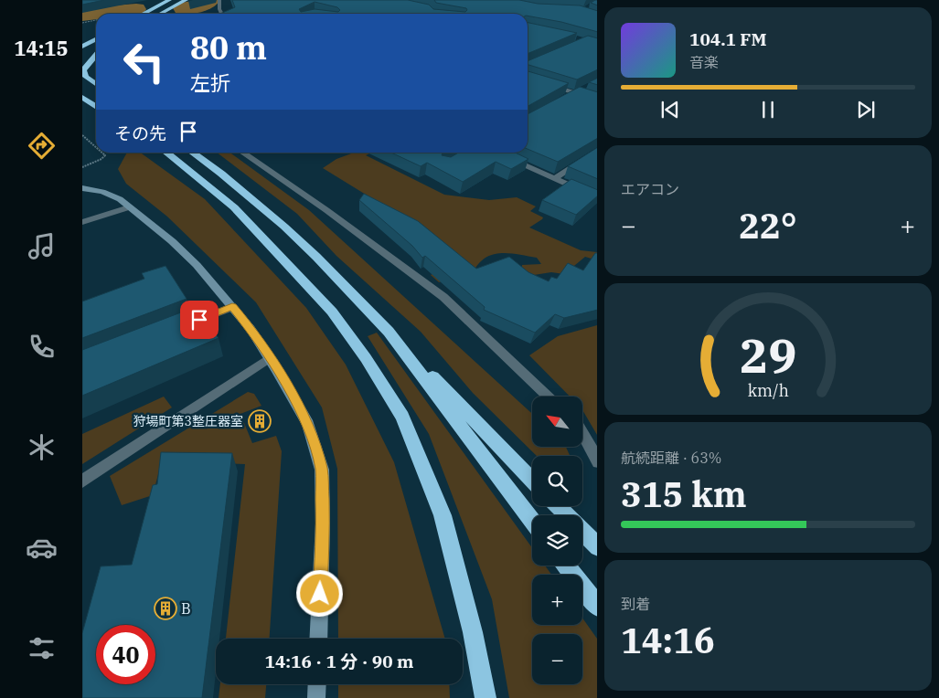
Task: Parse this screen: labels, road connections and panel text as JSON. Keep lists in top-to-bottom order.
{
  "places": {
    "building": ["狩場町第3整圧器室", "B"]
  },
  "north": "top left",
  "page": {
    "tabs": "14:15",
    "turn": ["80 m", "左折"],
    "song": ["104.1 FM", "音楽"],
    "then": "その先",
    "tile": [
      "エアコン",
      ["航続距離 · 63%", "315 km"],
      ["到着", "14:16"]
    ],
    "heat": ["−", "22°", "+"],
    "map_buttons": ["+", "−"],
    "limit": "40",
    "trip": "14:16 · 1 分 · 90 m",
    "gauge": ["29", "km/h"]
  }
}
